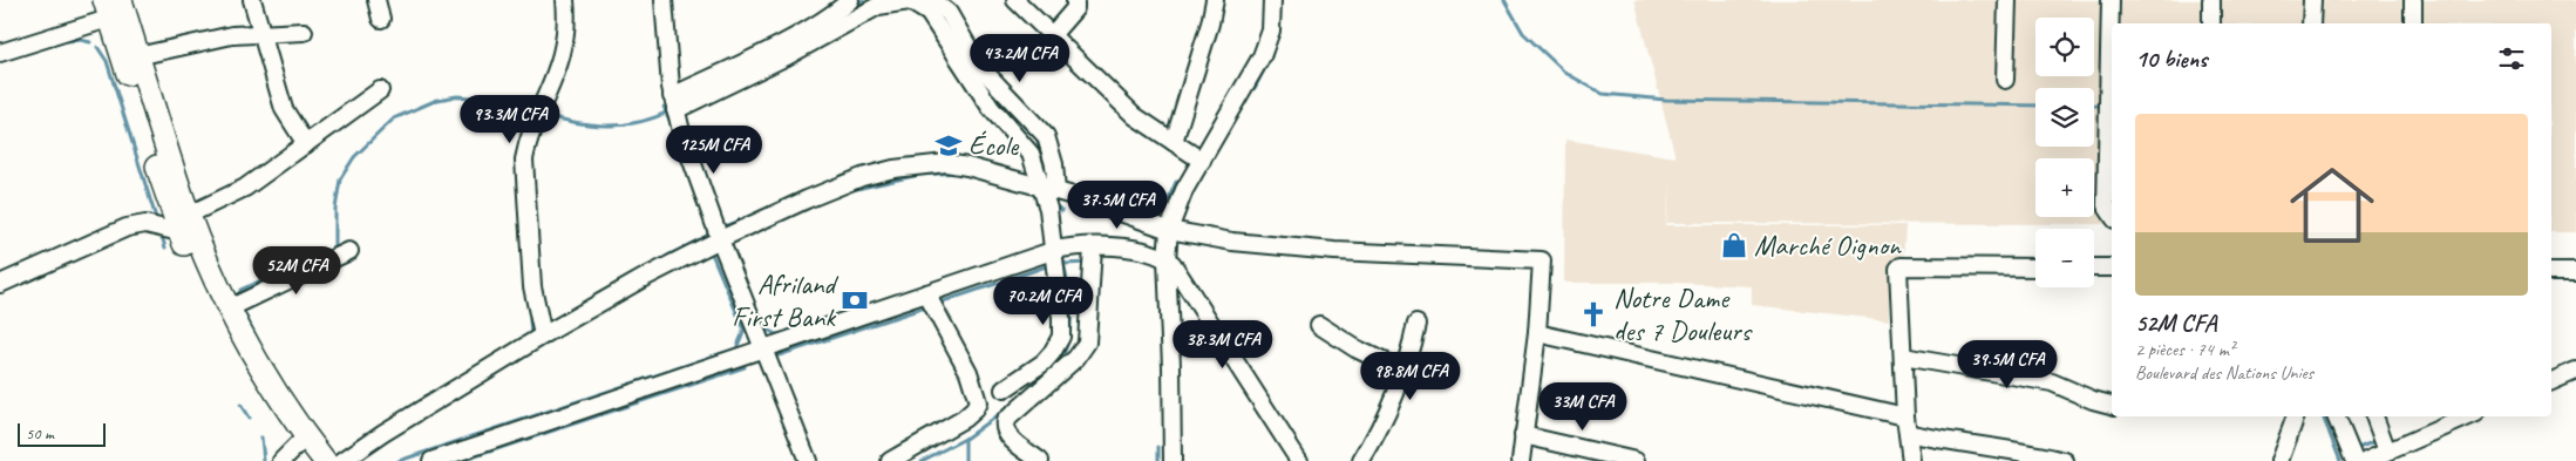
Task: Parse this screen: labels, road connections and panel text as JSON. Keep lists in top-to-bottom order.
{
  "places": {
    "school or university": ["École"],
    "shop": ["Marché Oignon"],
    "bank": ["Afriland First Bank"],
    "church": ["Notre Dame des 7 Douleurs"]
  },
  "scale_bar": "50 m",
  "page": {
    "map_buttons": ["+", "−"],
    "heading": "10 biens",
    "price": [
      "43.2M CFA",
      "93.3M CFA",
      "125M CFA",
      "37.5M CFA",
      "52M CFA",
      "70.2M CFA",
      "38.3M CFA",
      "39.5M CFA",
      "98.8M CFA",
      "33M CFA"
    ],
    "list": [
      {
        "name": "52M CFA",
        "note": "2 pièces · 74 m² · Boulevard des Nations Unies"
      }
    ],
    "scale": "50 m"
  }
}
